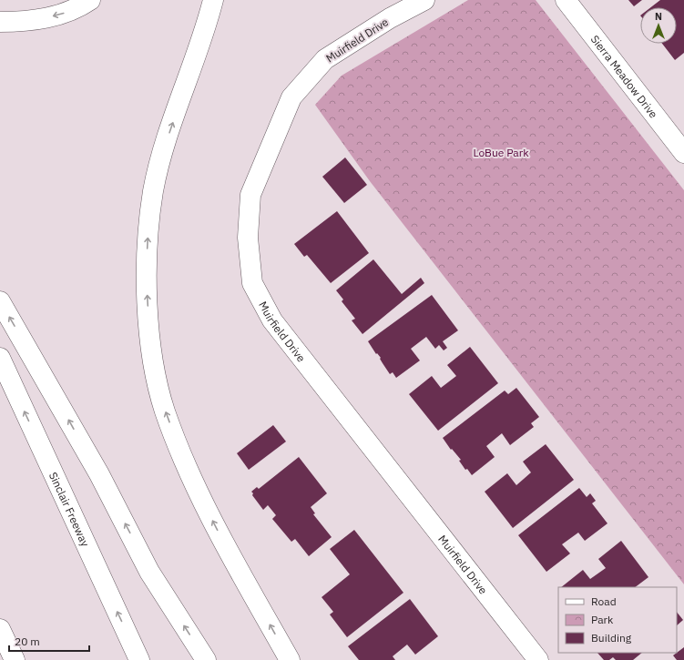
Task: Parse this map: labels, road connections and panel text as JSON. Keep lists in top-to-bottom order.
{
  "streets": {
    "main road": ["Muirfield Drive", "Sierra Meadow Drive", "Sinclair Freeway"]
  },
  "parks": ["LoBue Park"],
  "legend": ["Road", "Park", "Building"],
  "scale_bar": "20 m",
  "north": "top"
}
